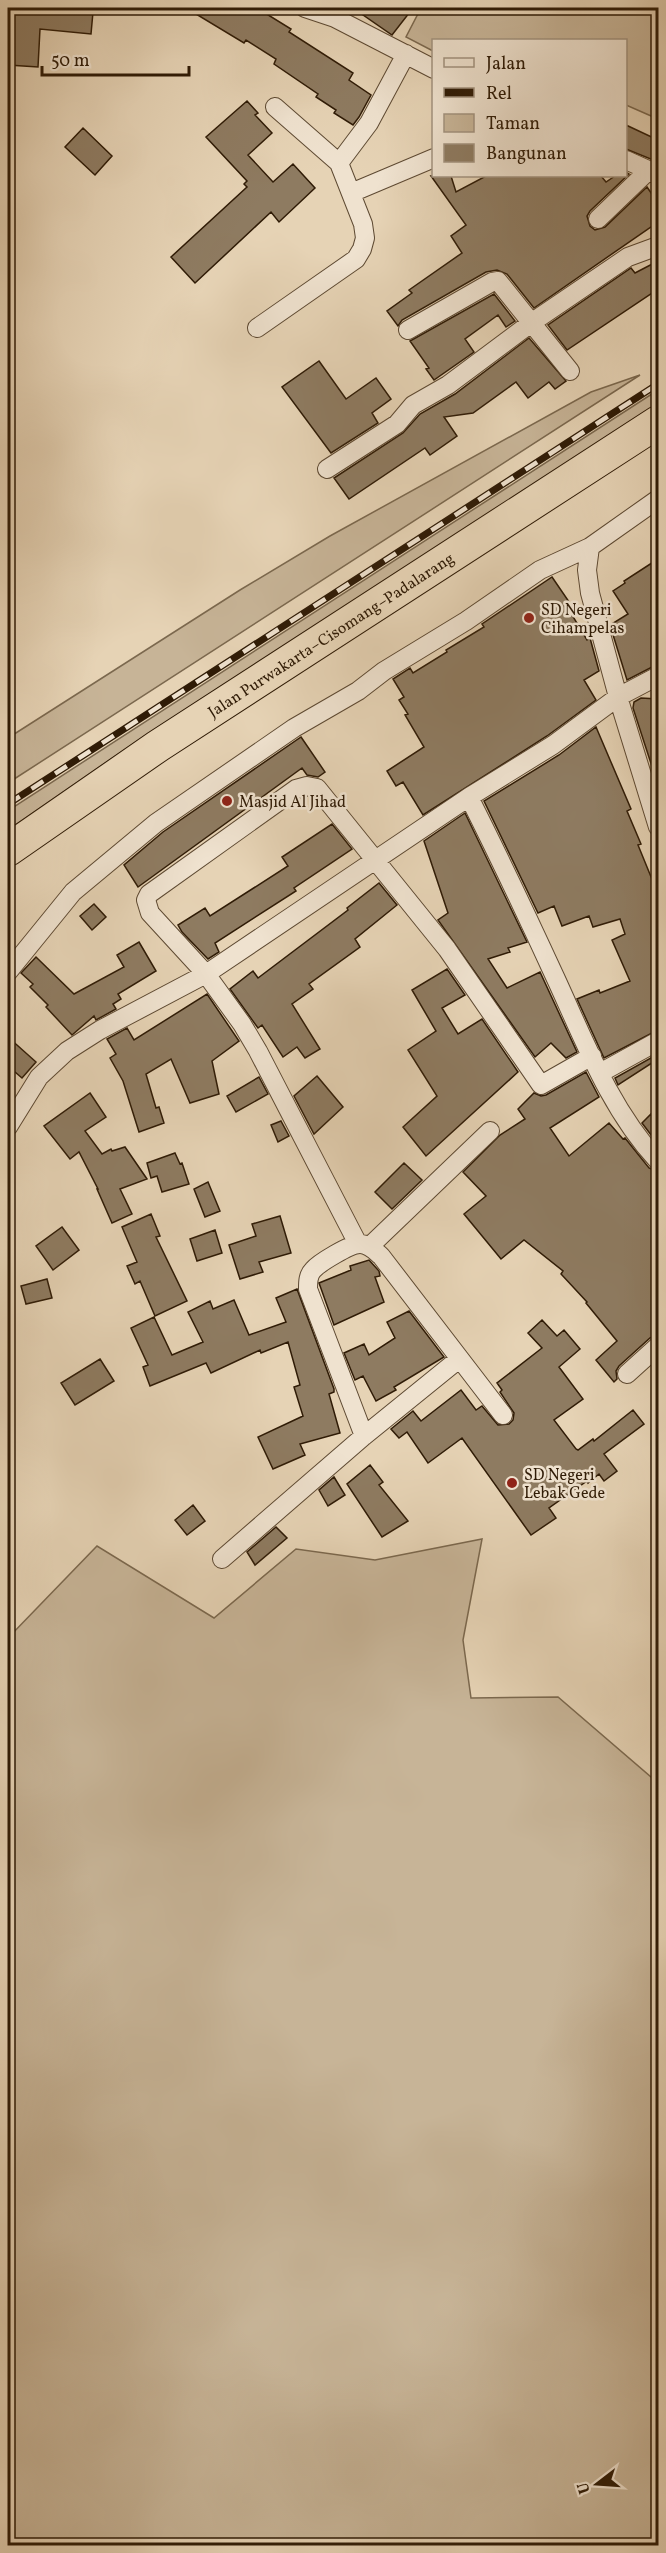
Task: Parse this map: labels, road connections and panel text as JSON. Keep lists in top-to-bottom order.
{
  "streets": {
    "highway": ["Jalan Purwakarta–Cisomang–Padalarang"]
  },
  "places": ["SD Negeri Cihampelas", "Masjid Al Jihad", "SD Negeri Lebak Gede"],
  "legend": [
    "Jalan",
    "Rel",
    "Taman",
    "Bangunan"
  ],
  "scale_bar": "50 m",
  "north": "left"
}
